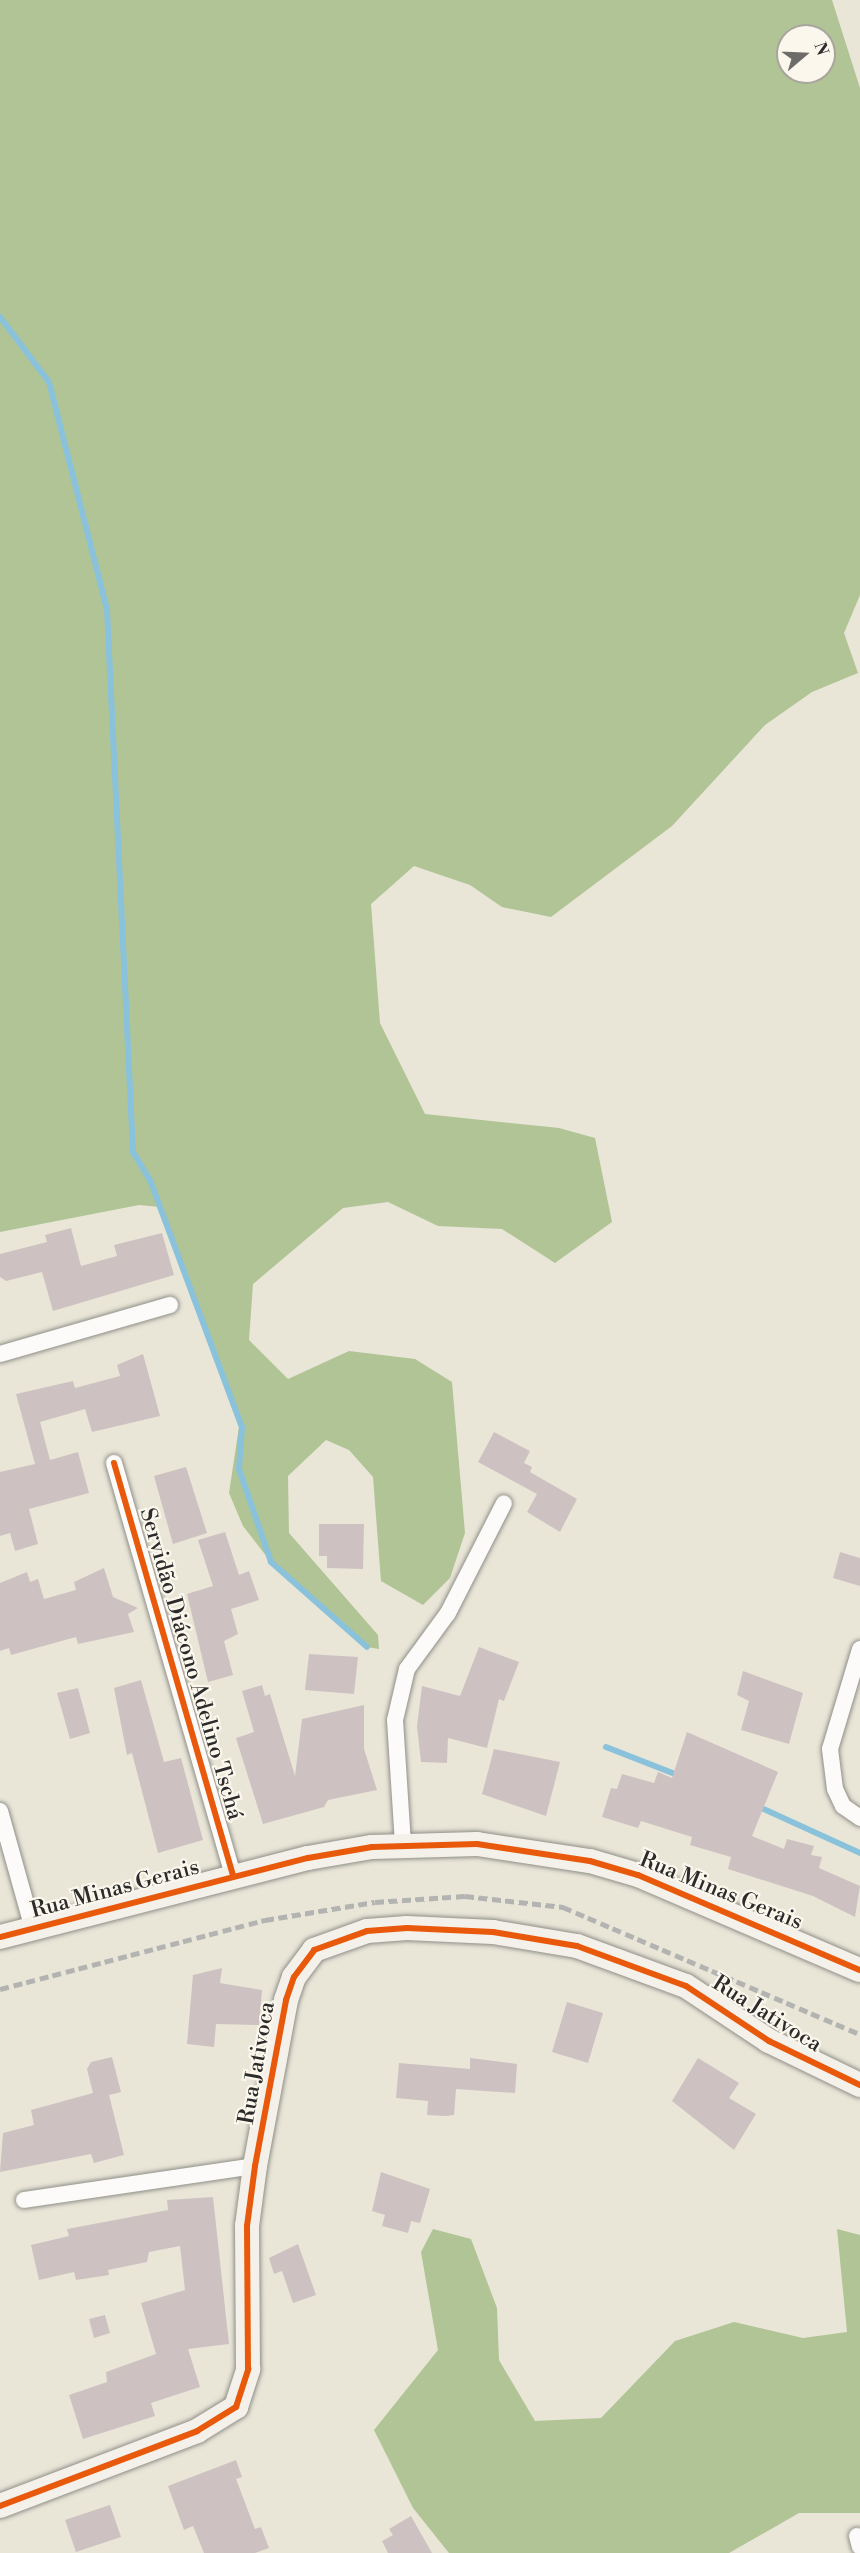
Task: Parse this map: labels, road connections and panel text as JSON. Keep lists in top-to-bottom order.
{
  "streets": {
    "street": ["Servidão Diácono Adelino Tschá", "Rua Minas Gerais", "Rua Jativoca"]
  },
  "crossings": [
    ["Servidão Diácono Adelino Tschá", "Rua Minas Gerais"]
  ],
  "north": "right"
}
